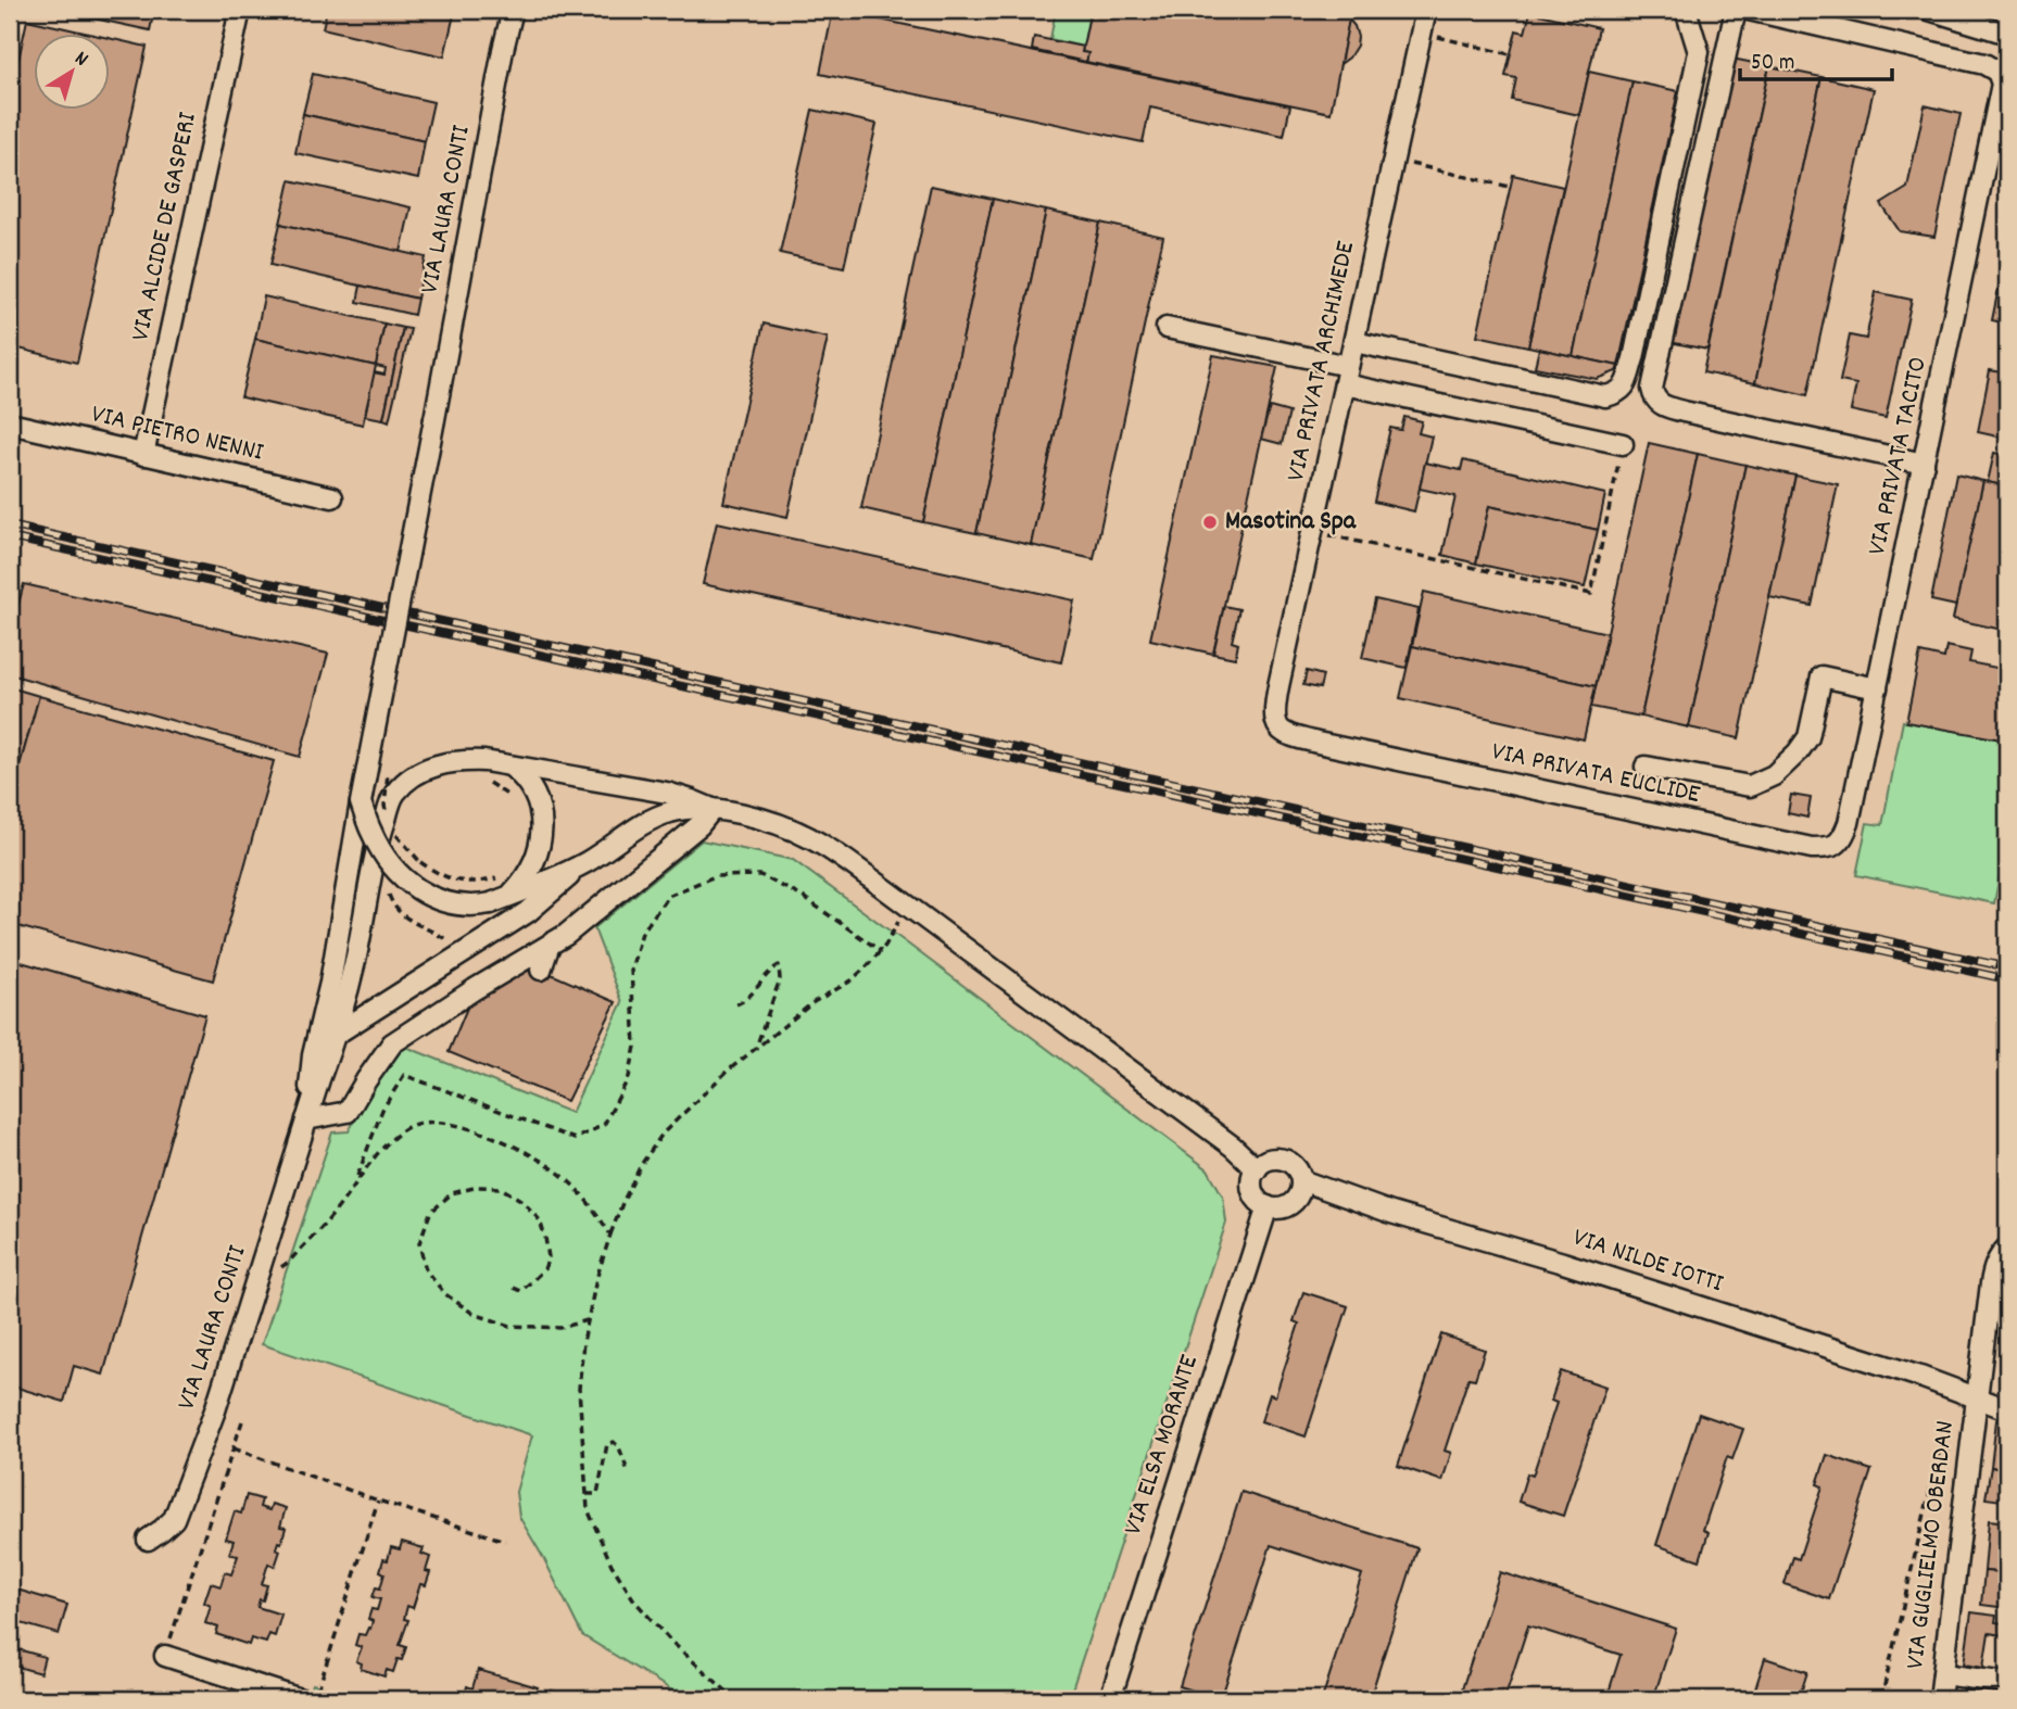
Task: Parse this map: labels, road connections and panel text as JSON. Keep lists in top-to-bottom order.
{
  "streets": {
    "street": [
      "VIA LAURA CONTI",
      "VIA ALCIDE DE GASPERI",
      "VIA PRIVATA ARCHIMEDE",
      "VIA PIETRO NENNI",
      "VIA PRIVATA TACITO",
      "VIA PRIVATA EUCLIDE",
      "VIA NILDE IOTTI",
      "VIA ELSA MORANTE",
      "VIA GUGLIELMO OBERDAN"
    ]
  },
  "crossings": [
    ["VIA ALCIDE DE GASPERI", "VIA PIETRO NENNI"],
    ["VIA PRIVATA ARCHIMEDE", "VIA PRIVATA EUCLIDE"],
    ["VIA PRIVATA TACITO", "VIA PRIVATA EUCLIDE"],
    ["VIA NILDE IOTTI", "VIA ELSA MORANTE"],
    ["VIA NILDE IOTTI", "VIA GUGLIELMO OBERDAN"]
  ],
  "places": ["Masotina Spa"],
  "scale_bar": "50 m",
  "north": "top right"
}
